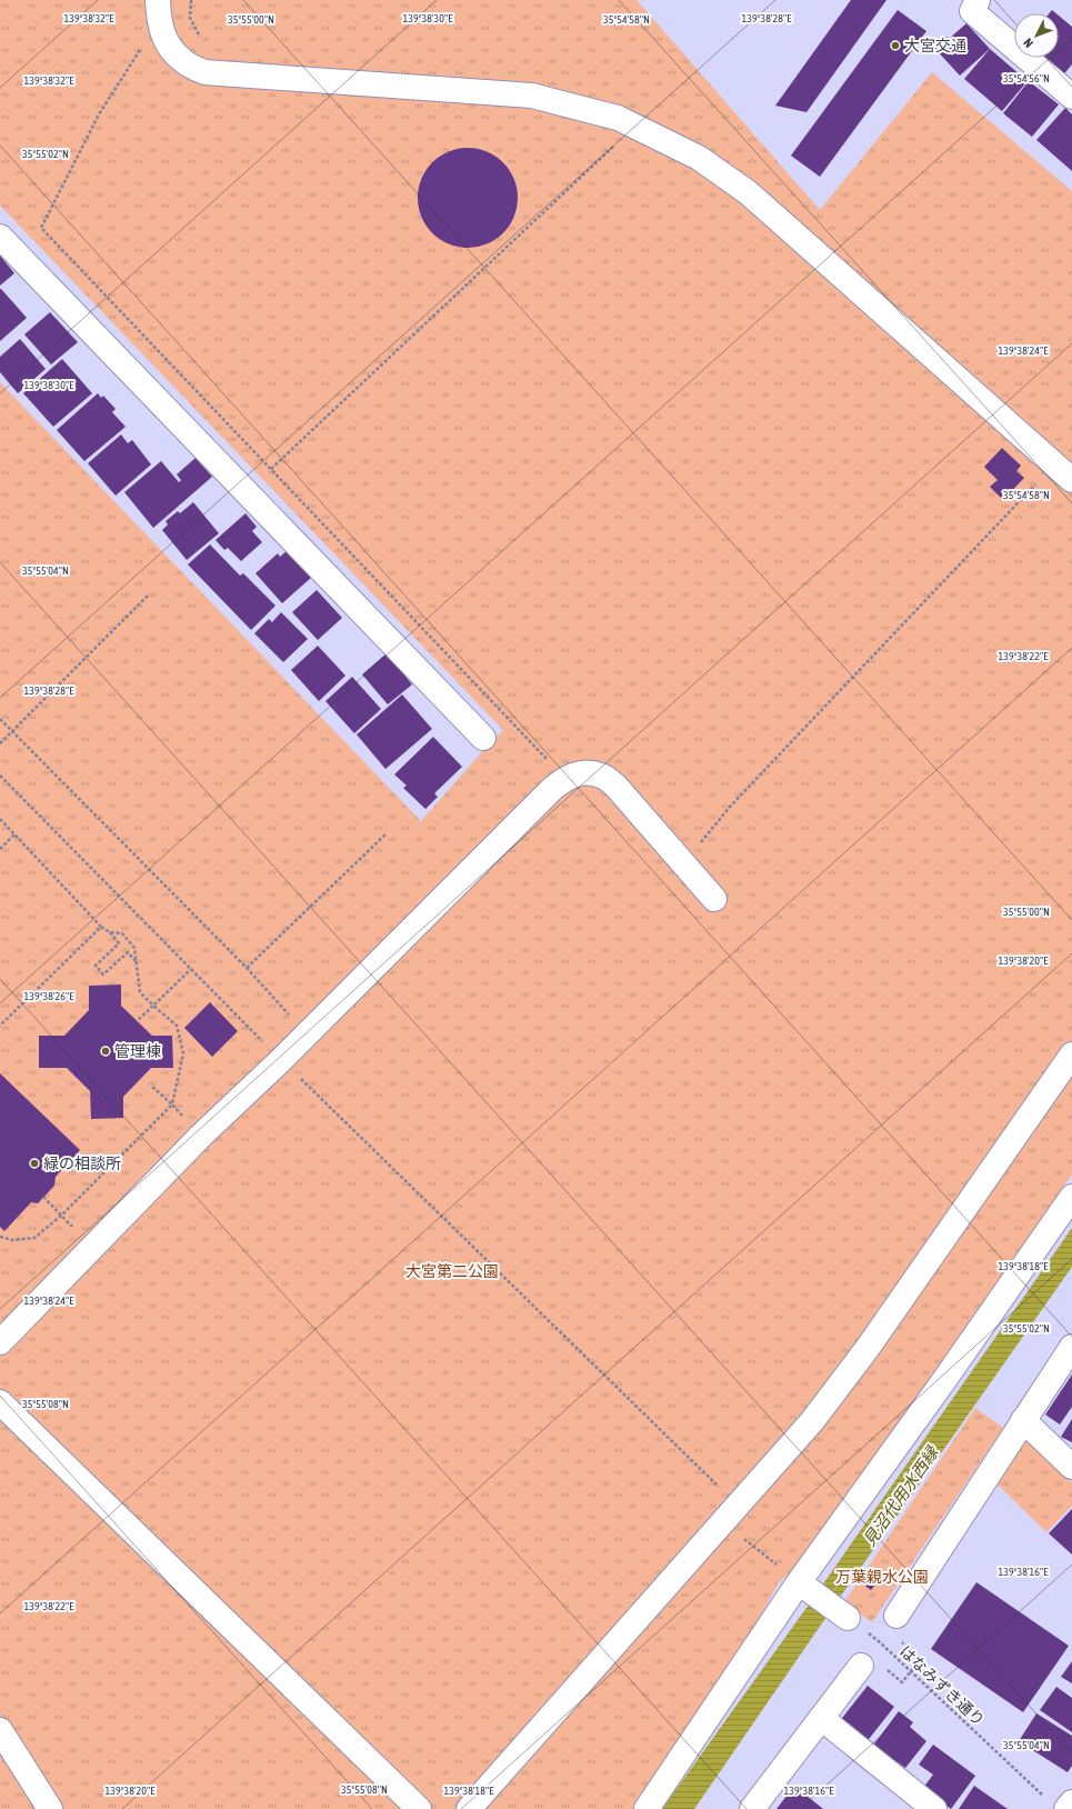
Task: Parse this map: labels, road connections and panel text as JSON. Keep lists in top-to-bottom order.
{
  "streets": {
    "path": ["はなみずき通り"]
  },
  "water": ["見沼代用水西縁"],
  "parks": ["大宮第二公園", "万葉親水公園"],
  "places": ["大宮交通", "管理棟", "緑の相談所"],
  "north": "bottom left",
  "coordinates": [
    "139°38'32\"E",
    "139°38'30\"E",
    "139°38'28\"E",
    "35°55'00\"N",
    "35°54'58\"N",
    "35°54'56\"N",
    "35°55'02\"N",
    "139°38'24\"E",
    "35°55'04\"N",
    "139°38'22\"E",
    "139°38'20\"E",
    "139°38'26\"E",
    "139°38'18\"E",
    "35°55'08\"N",
    "139°38'16\"E"
  ]
}
